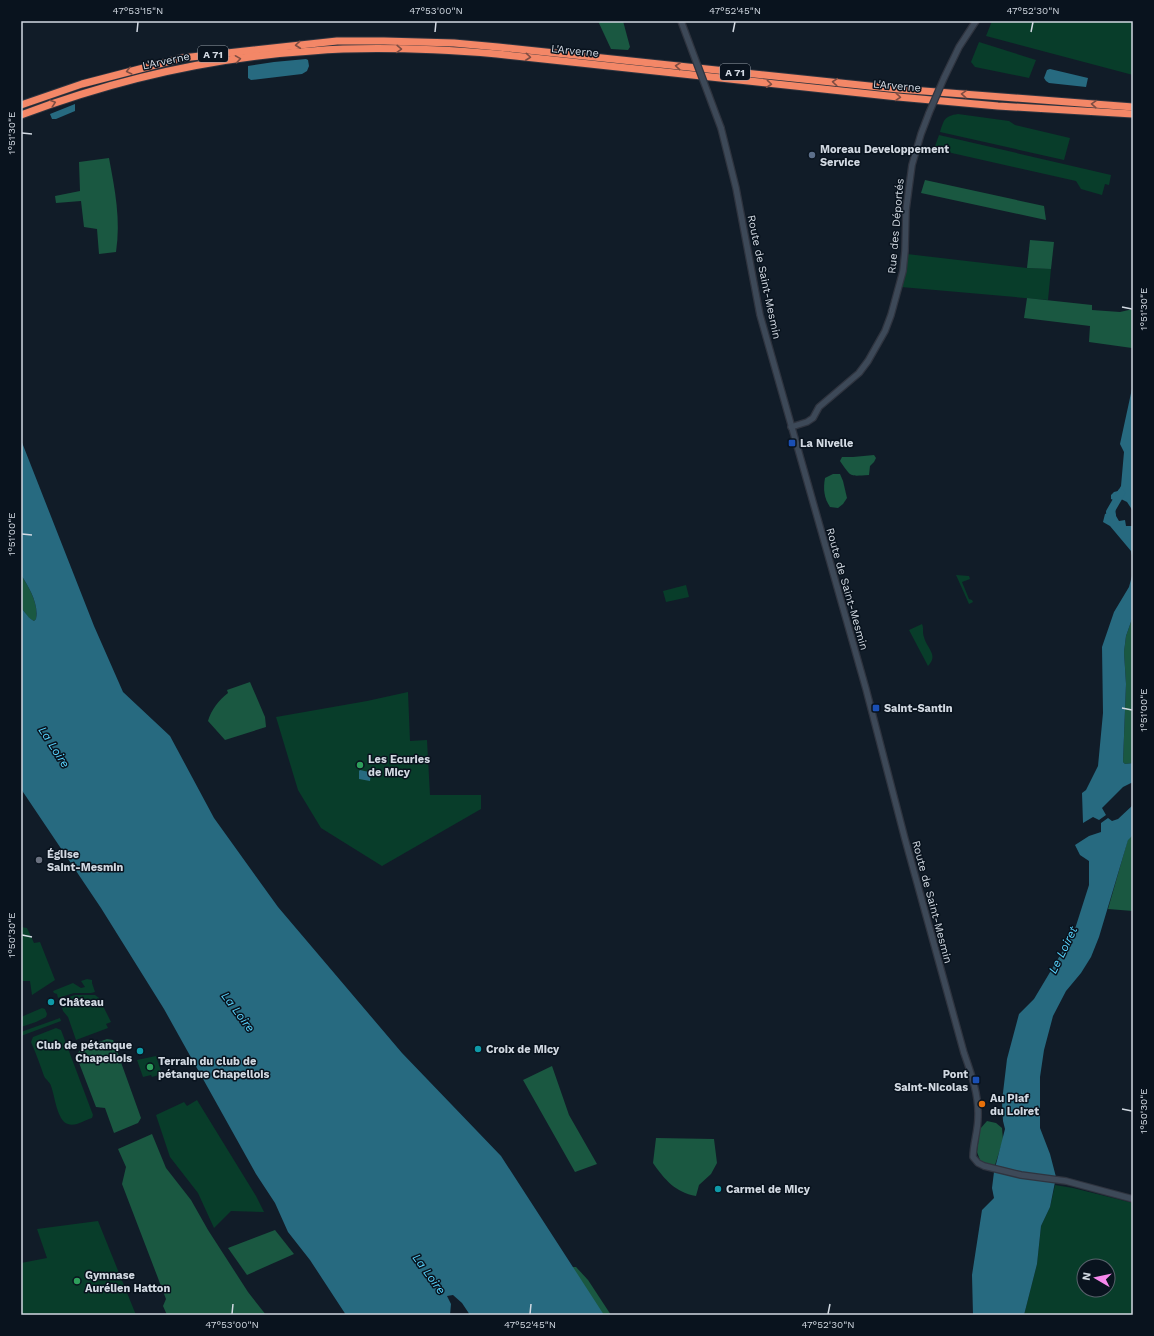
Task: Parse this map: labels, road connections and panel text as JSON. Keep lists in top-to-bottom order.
{
  "streets": {
    "highway": ["L'Arverne", "A 71"],
    "main road": ["Rue des Déportés", "Route de Saint-Mesmin"]
  },
  "crossings": [
    ["Rue des Déportés", "Route de Saint-Mesmin"]
  ],
  "water": ["La Loire", "Le Loiret"],
  "places": {
    "other": [
      "Moreau Developpement Service",
      "Les Ecuries de Micy",
      "Église Saint-Mesmin",
      "Château",
      "Croix de Micy",
      "Club de pétanque Chapellois",
      "Terrain du club de pétanque Chapellois",
      "Au Piaf du Loiret",
      "Carmel de Micy",
      "Gymnase Aurélien Hatton"
    ],
    "transit": ["La Nivelle", "Saint-Santin", "Pont Saint-Nicolas"]
  },
  "north": "left",
  "coordinates": [
    "47°53'15\"N",
    "47°53'00\"N",
    "47°52'45\"N",
    "47°52'30\"N",
    "1°51'30\"E",
    "1°51'00\"E",
    "1°50'30\"E"
  ]
}
